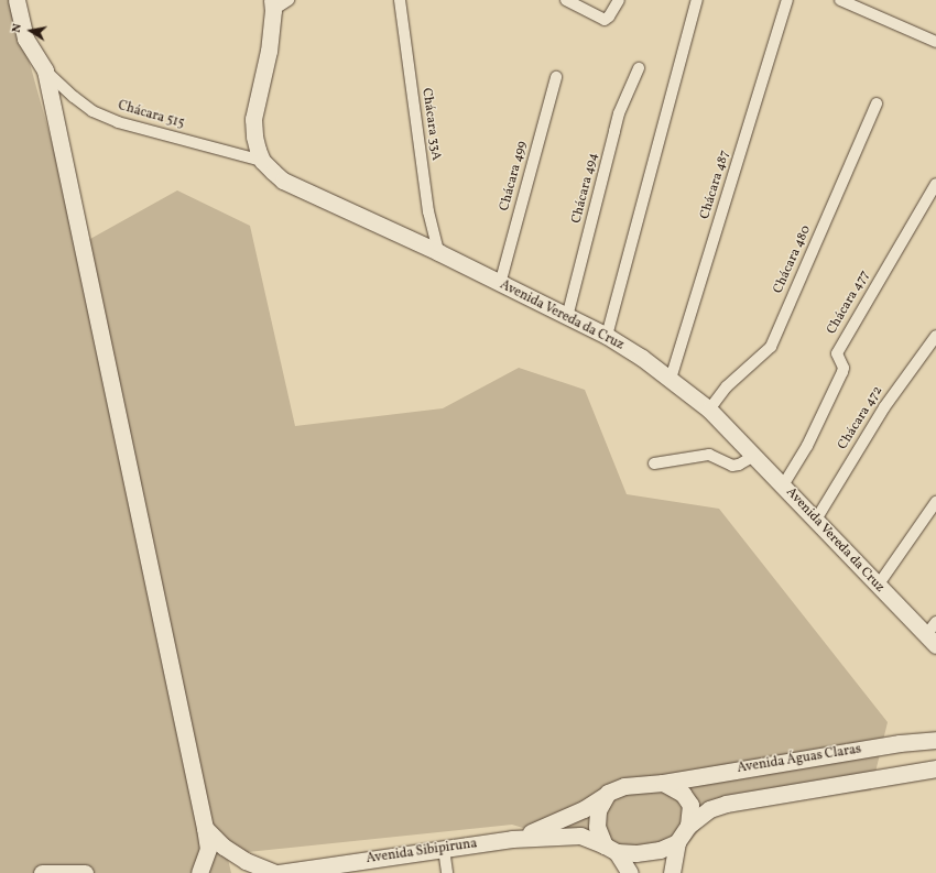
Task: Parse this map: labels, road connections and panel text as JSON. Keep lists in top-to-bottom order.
{
  "streets": {
    "street": [
      "Chácara 515",
      "Chácara 33A",
      "Chácara 499",
      "Chácara 487",
      "Chácara 494",
      "Chácara 480",
      "Chácara 477",
      "Avenida Vereda da Cruz",
      "Chácara 472",
      "Avenida Águas Claras",
      "Avenida Sibipiruna"
    ]
  },
  "crossings": [
    ["Chácara 515", "Avenida Vereda da Cruz"],
    ["Chácara 33A", "Avenida Vereda da Cruz"],
    ["Chácara 499", "Avenida Vereda da Cruz"],
    ["Chácara 487", "Avenida Vereda da Cruz"],
    ["Chácara 494", "Avenida Vereda da Cruz"],
    ["Chácara 480", "Avenida Vereda da Cruz"],
    ["Chácara 477", "Avenida Vereda da Cruz"],
    ["Avenida Vereda da Cruz", "Chácara 472"],
    ["Avenida Águas Claras", "Avenida Sibipiruna"]
  ],
  "north": "left"
}
